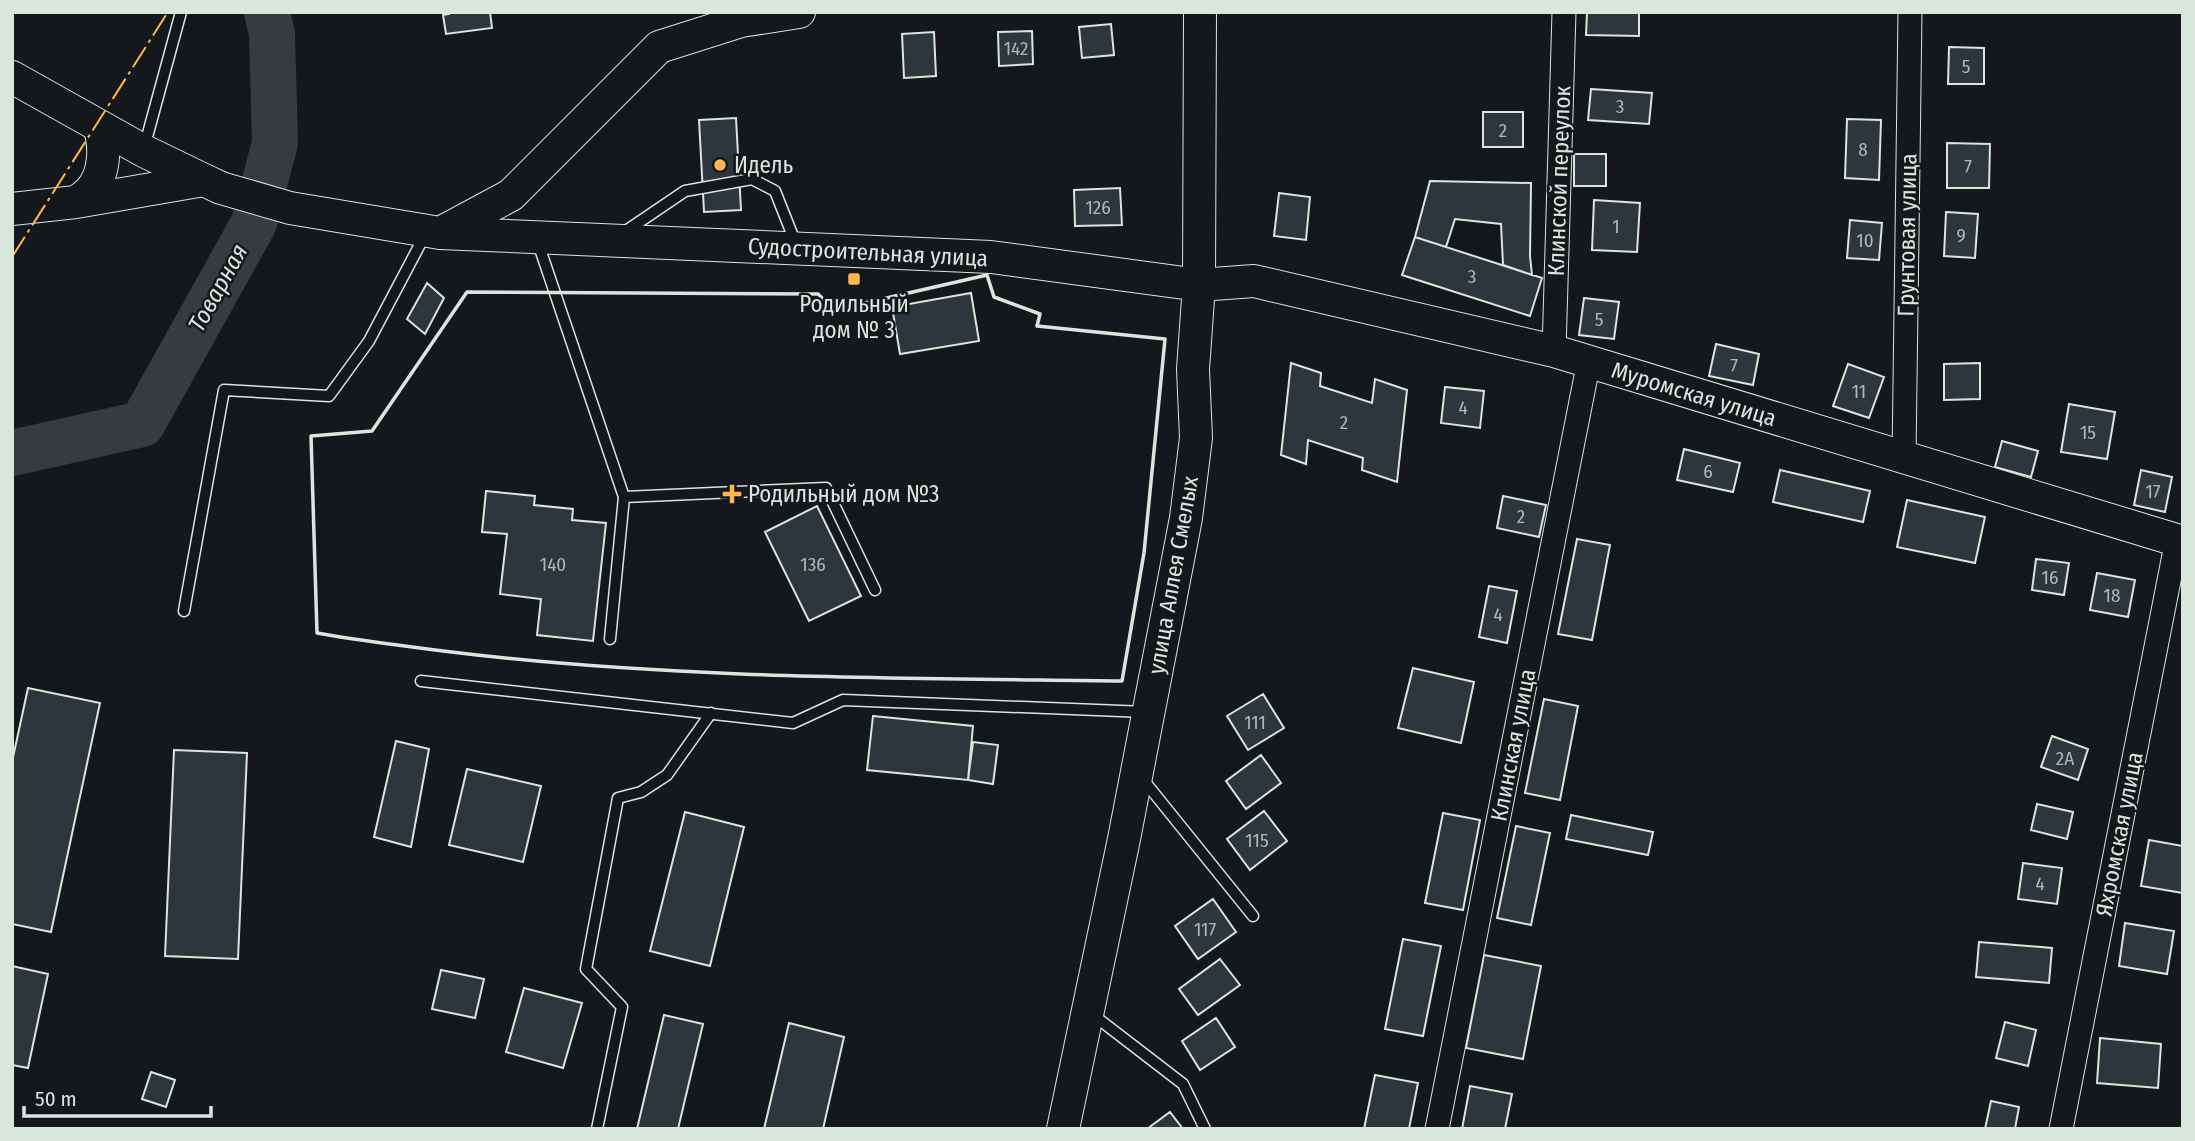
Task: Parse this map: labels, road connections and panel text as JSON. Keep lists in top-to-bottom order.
{
  "streets": {
    "main road": ["Судостроительная улица", "Муромская улица", "улица Аллея Смелых"],
    "street": [
      "Клинской переулок",
      "Грунтовая улица",
      "Клинская улица",
      "Яхромская улица"
    ]
  },
  "crossings": [
    ["Клинской переулок", "Муромская улица"],
    ["Грунтовая улица", "Муромская улица"],
    ["Судостроительная улица", "Муромская улица"],
    ["Судостроительная улица", "улица Аллея Смелых"],
    ["Муромская улица", "улица Аллея Смелых"],
    ["Муромская улица", "Клинская улица"],
    ["Муромская улица", "Яхромская улица"]
  ],
  "water": ["Товарная"],
  "places": {
    "other": ["Идель"],
    "transit": ["Родильный дом № 3"],
    "health": ["Родильный дом №3"]
  },
  "house_numbers": [
    "142",
    "5",
    "3",
    "2",
    "8",
    "7",
    "126",
    "1",
    "9",
    "10",
    "3",
    "5",
    "7",
    "11",
    "4",
    "2",
    "15",
    "6",
    "17",
    "2",
    "140",
    "136",
    "16",
    "18",
    "4",
    "111",
    "2А",
    "115",
    "4",
    "117"
  ],
  "scale_bar": "50 m"
}
